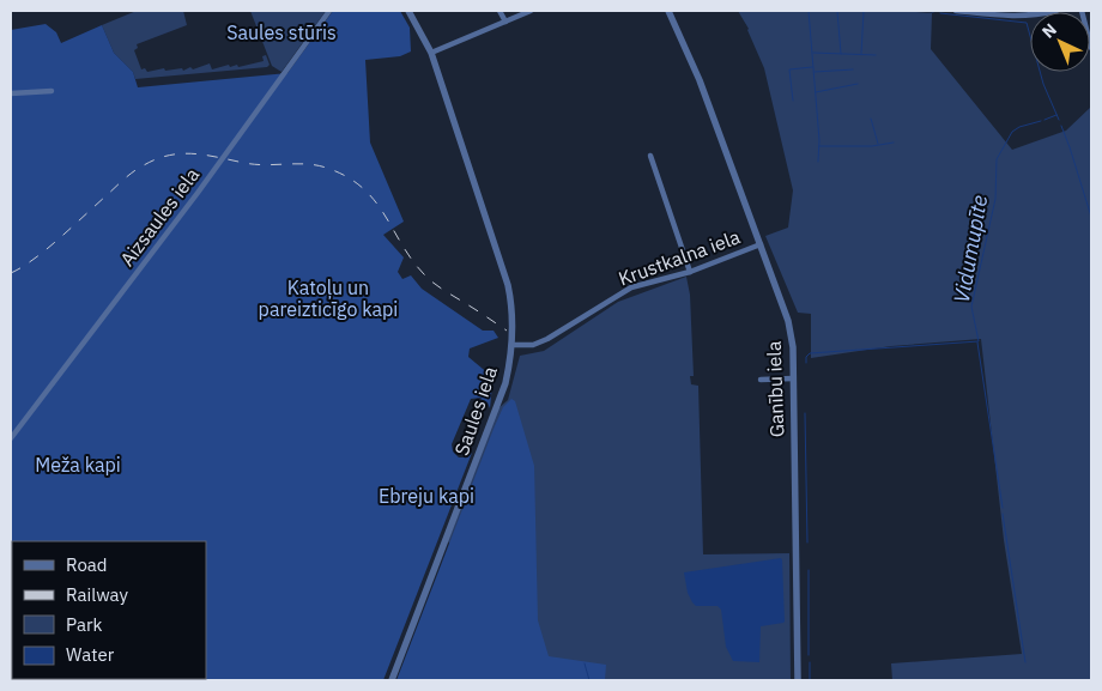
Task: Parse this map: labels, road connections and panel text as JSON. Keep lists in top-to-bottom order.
{
  "streets": {
    "street": [
      "Aizsaules iela",
      "Krustkalna iela",
      "Ganību iela",
      "Saules iela"
    ]
  },
  "crossings": [
    ["Krustkalna iela", "Ganību iela"],
    ["Krustkalna iela", "Saules iela"]
  ],
  "water": ["Vidumupīte"],
  "parks": [
    "Saules stūris",
    "Katoļu un pareizticīgo kapi",
    "Meža kapi",
    "Ebreju kapi"
  ],
  "legend": [
    "Road",
    "Railway",
    "Park",
    "Water"
  ],
  "north": "top left"
}
